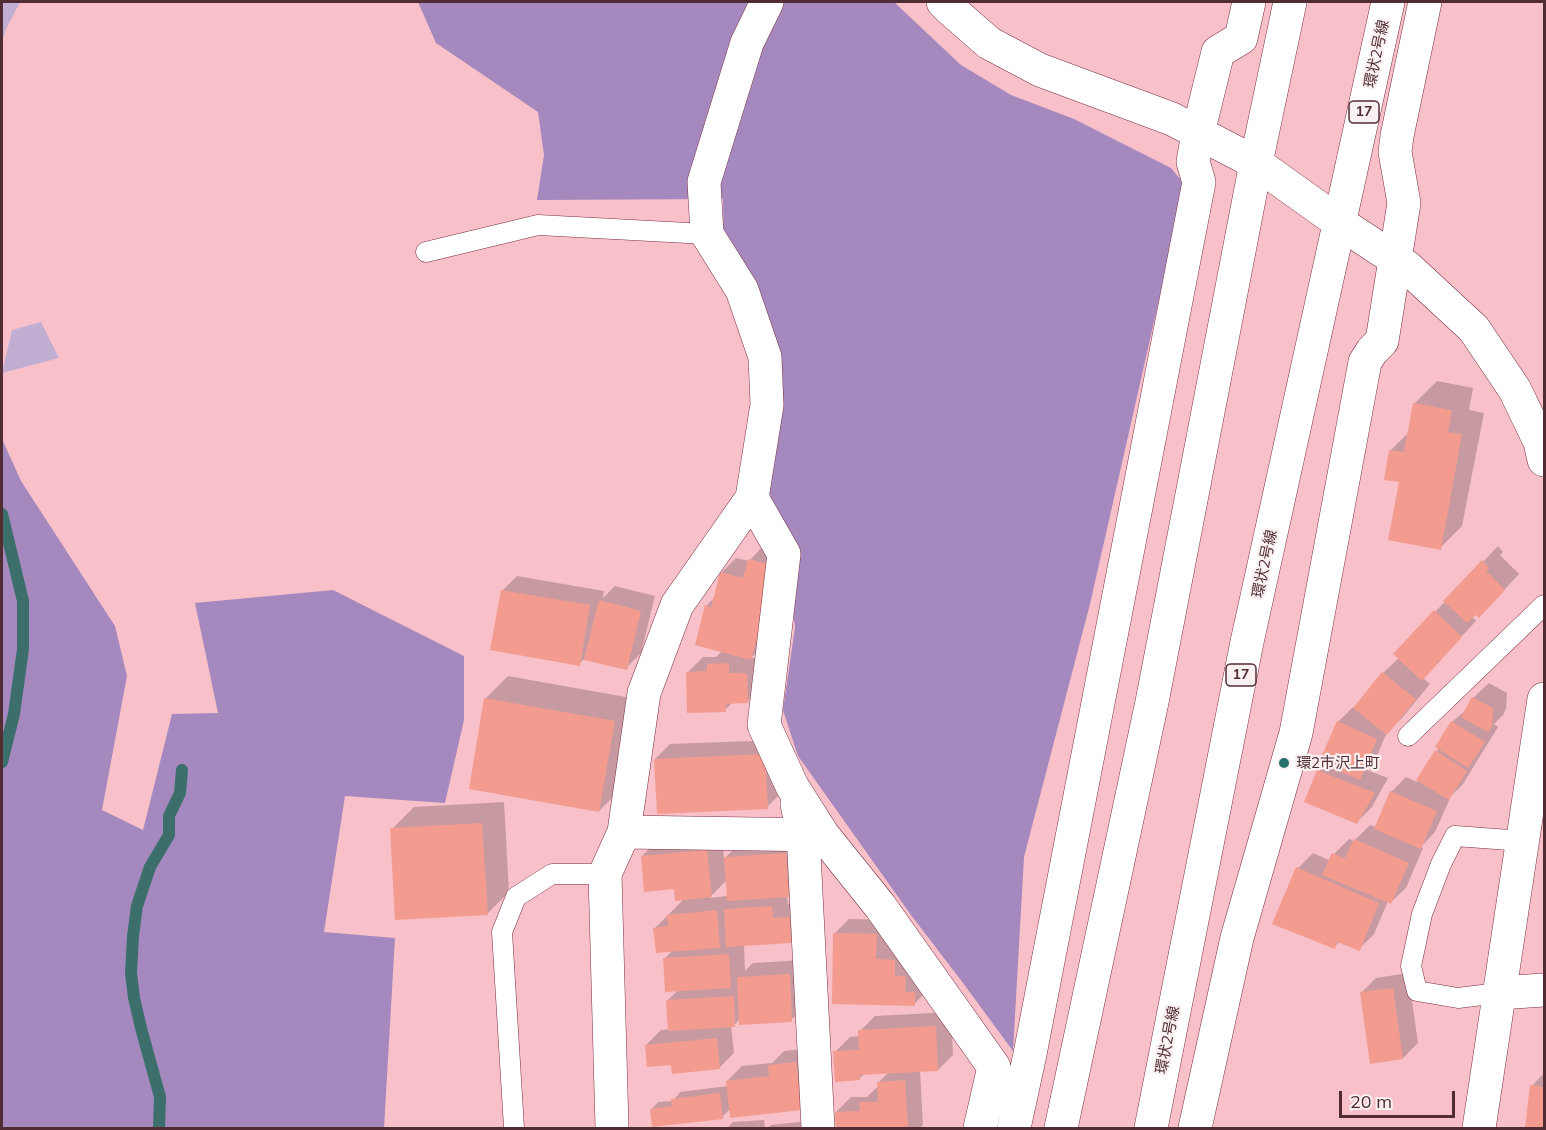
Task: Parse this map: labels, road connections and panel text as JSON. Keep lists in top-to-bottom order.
{
  "streets": {
    "street": ["環状2号線", "17"]
  },
  "places": ["環2市沢上町"],
  "scale_bar": "20 m"
}
